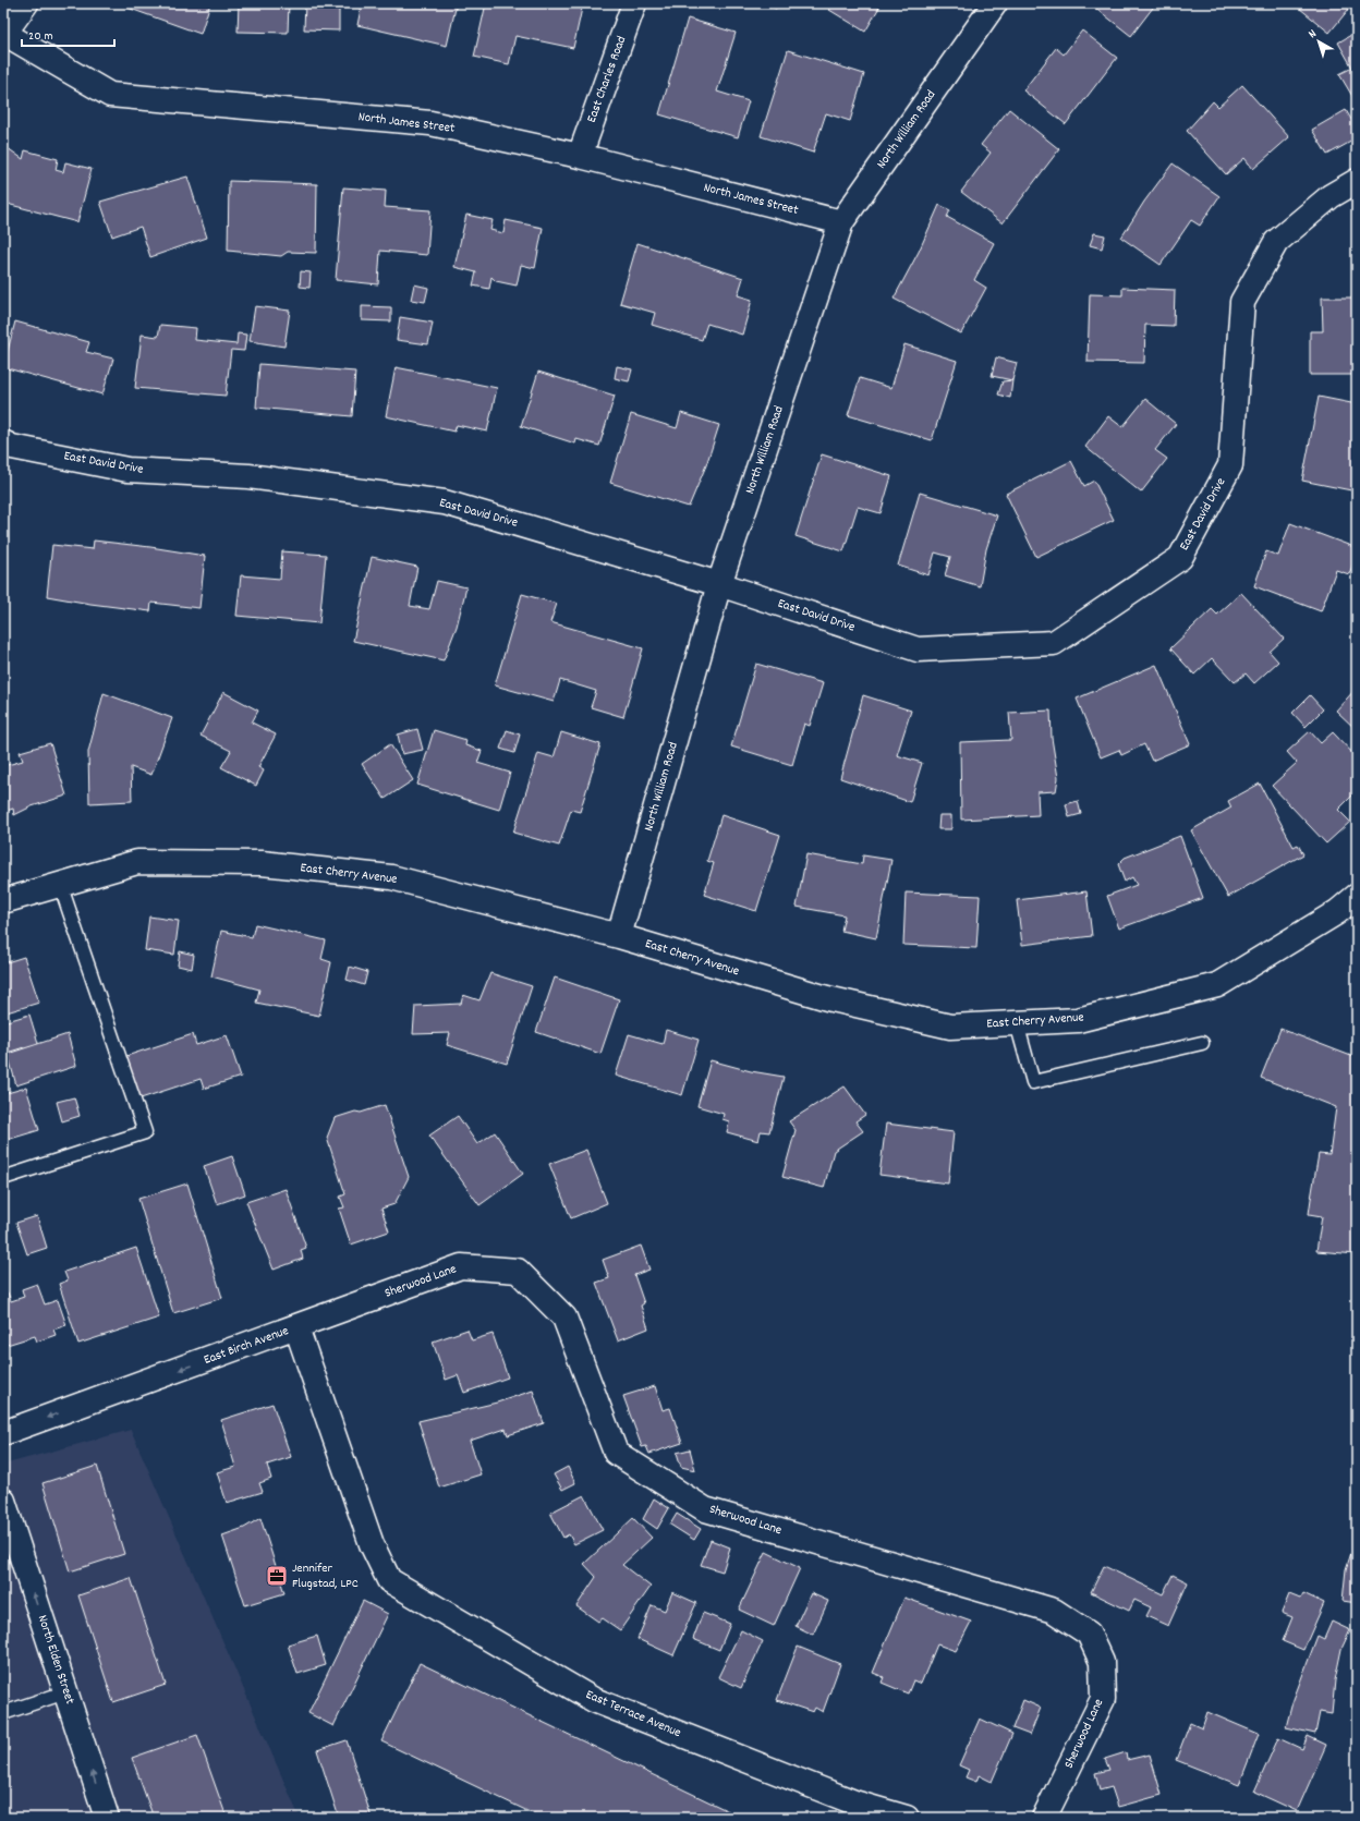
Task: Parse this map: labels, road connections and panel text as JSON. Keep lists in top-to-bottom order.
{
  "streets": {
    "street": [
      "East Charles Road",
      "North James Street",
      "North William Road",
      "East David Drive",
      "East Cherry Avenue",
      "Sherwood Lane",
      "East Birch Avenue",
      "North Elden Street",
      "East Terrace Avenue"
    ]
  },
  "crossings": [
    ["East Charles Road", "North James Street"],
    ["North James Street", "North William Road"],
    ["North William Road", "East David Drive"],
    ["North William Road", "East Cherry Avenue"],
    ["Sherwood Lane", "East Birch Avenue"],
    ["East Birch Avenue", "East Terrace Avenue"]
  ],
  "one_way": ["East Birch Avenue", "North Elden Street"],
  "places": {
    "office": ["Jennifer Flugstad, LPC"]
  },
  "scale_bar": "20 m",
  "north": "top left"
}
